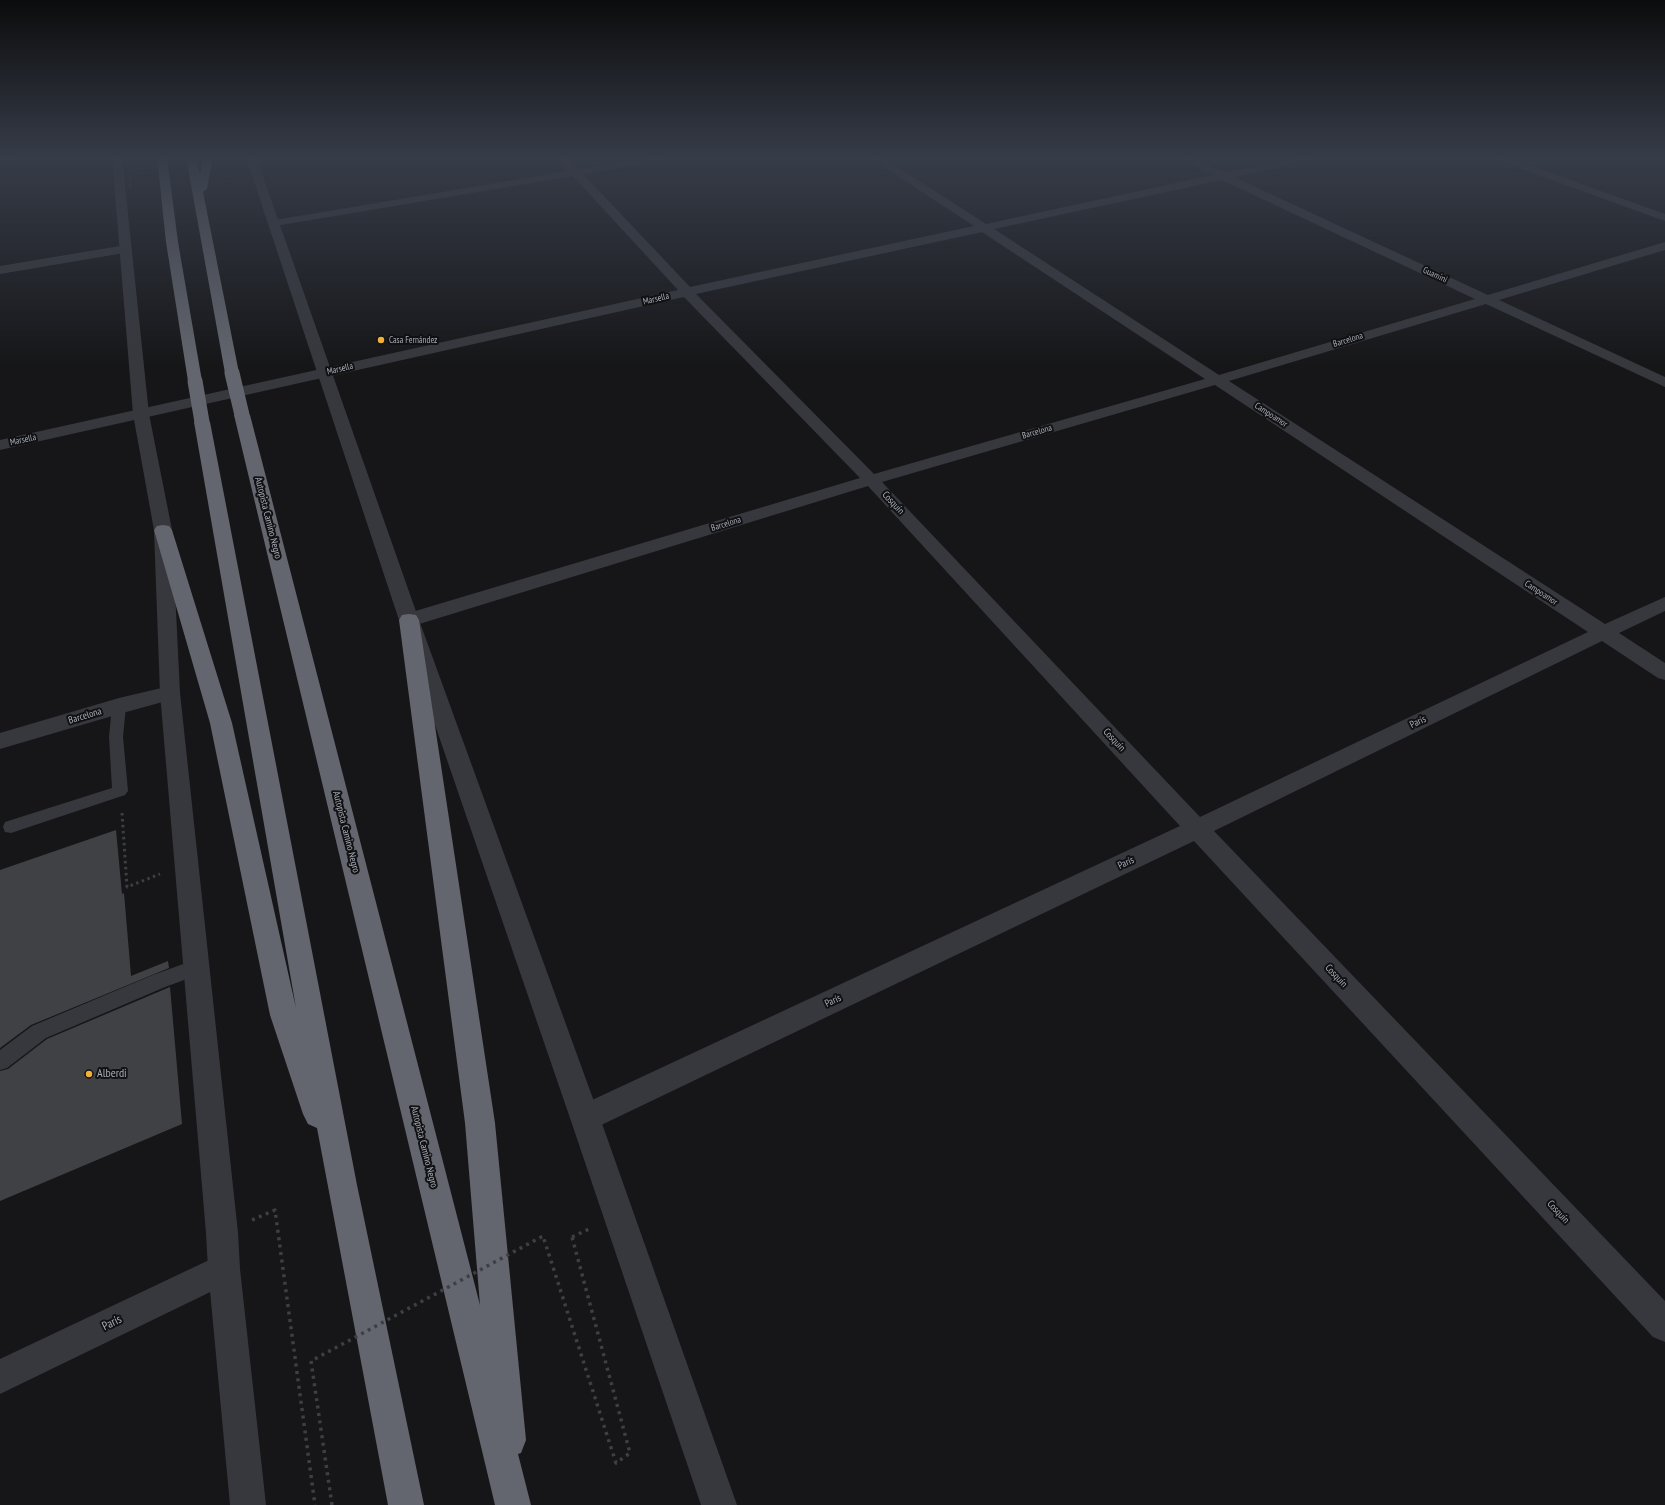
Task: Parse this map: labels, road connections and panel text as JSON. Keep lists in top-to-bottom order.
{
  "streets": {
    "highway": ["Autopista Camino Negro"],
    "street": [
      "Guaminí",
      "Marsella",
      "Barcelona",
      "Campoamor",
      "Cosquín",
      "París"
    ]
  },
  "crossings": [
    ["Guaminí", "Barcelona"],
    ["Marsella", "Cosquín"],
    ["Barcelona", "Campoamor"],
    ["Barcelona", "Cosquín"],
    ["Campoamor", "París"],
    ["Cosquín", "París"]
  ],
  "places": ["Casa Fernández", "Alberdi"]
}
